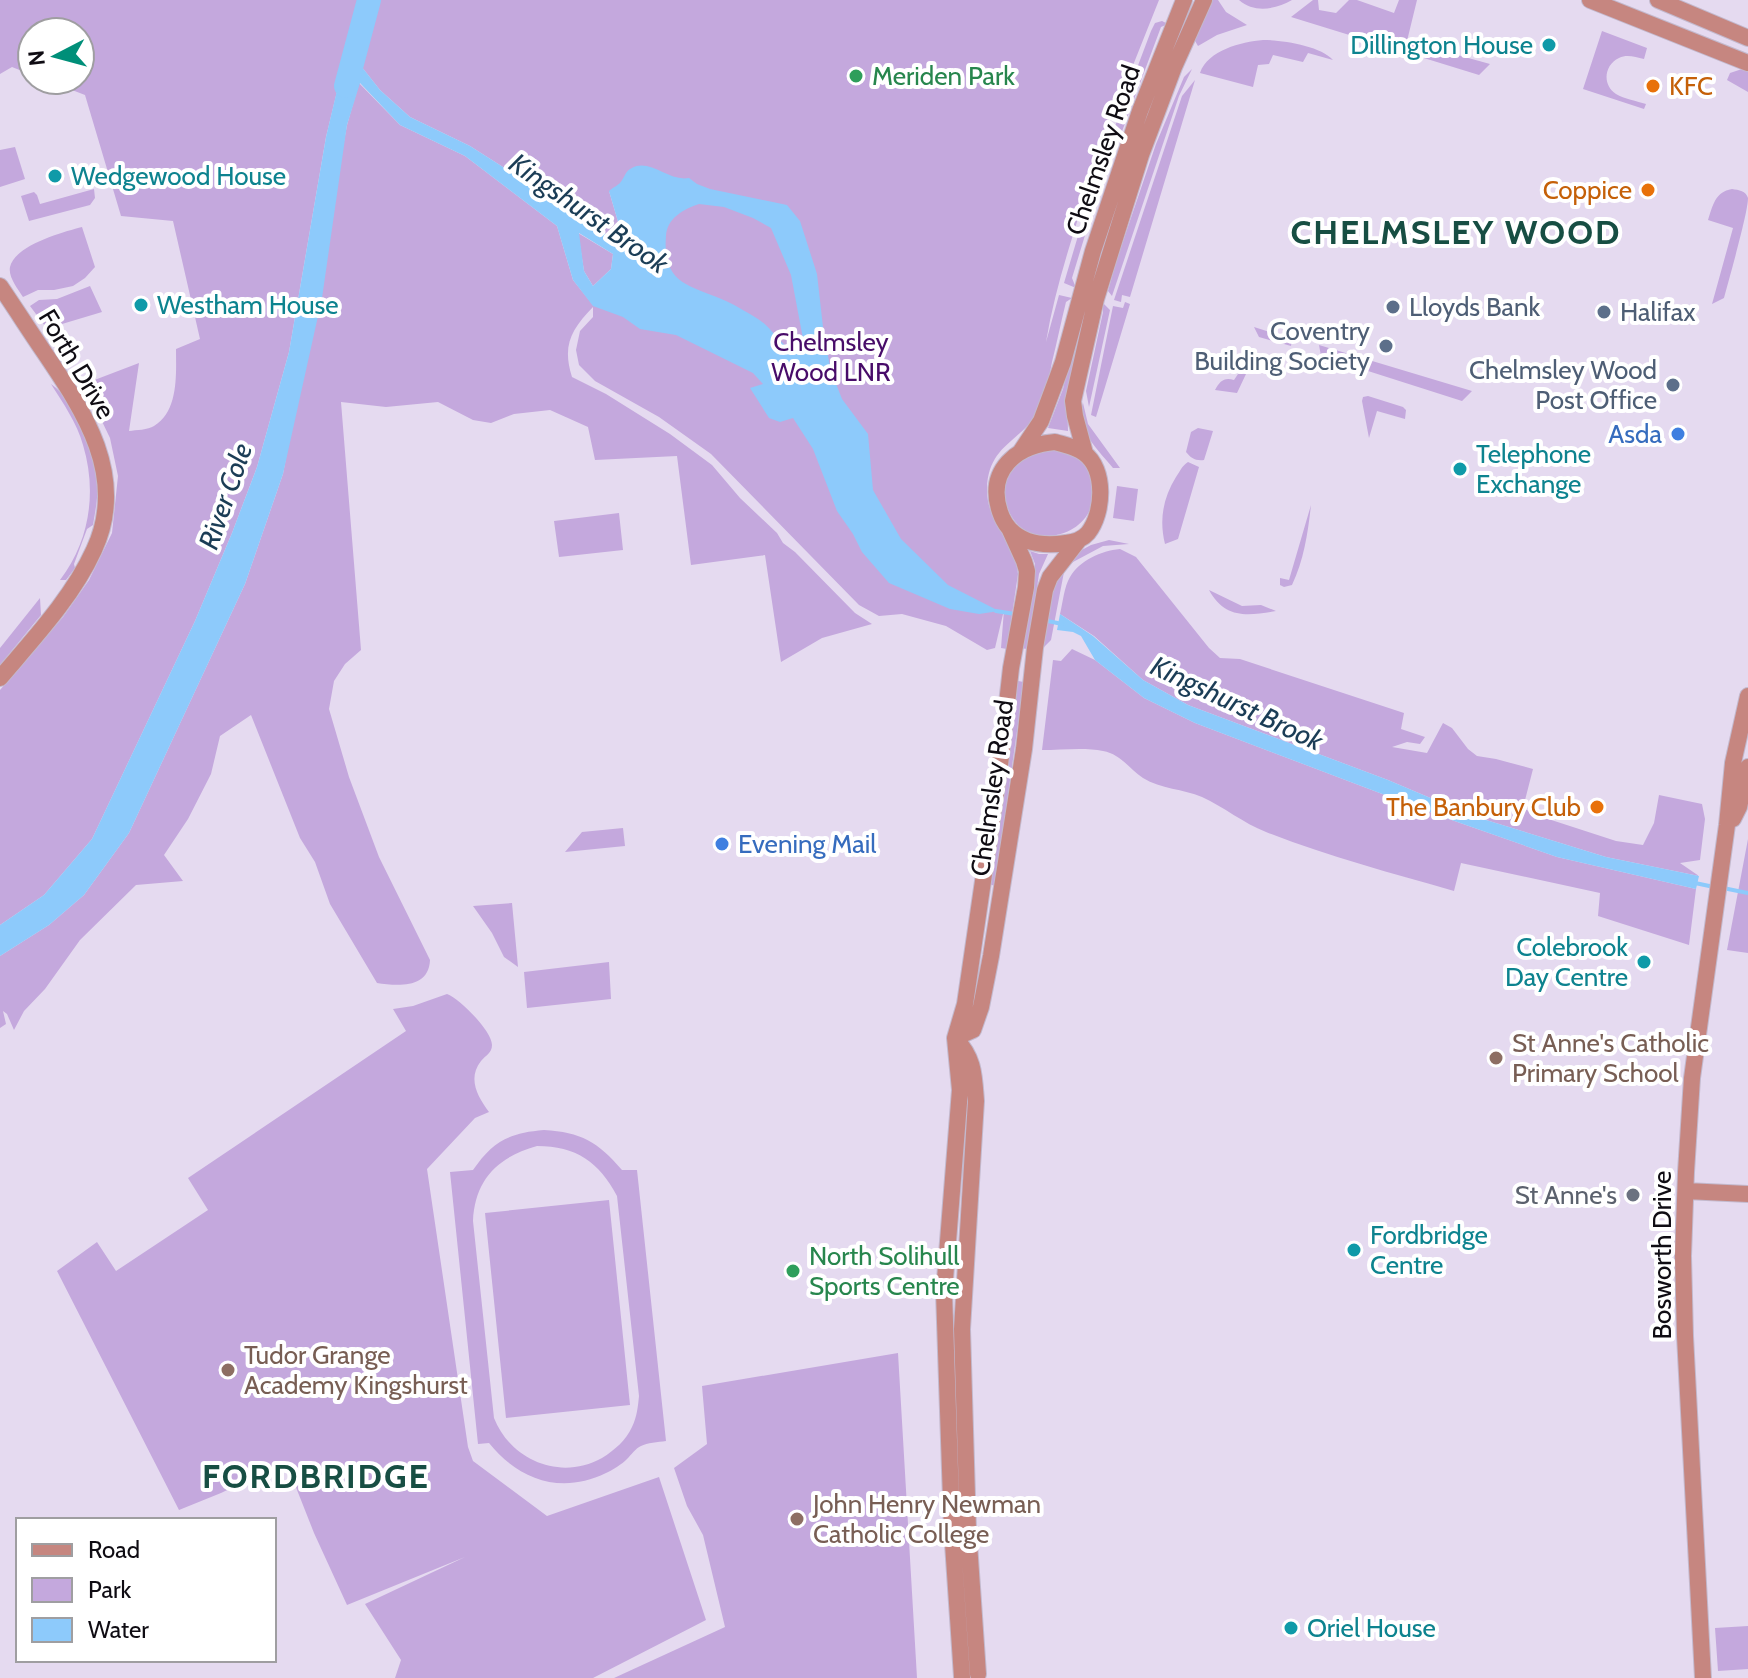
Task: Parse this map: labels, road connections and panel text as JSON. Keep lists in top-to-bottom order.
{
  "streets": {
    "street": ["Chelmsley Road", "Forth Drive", "Bosworth Drive"]
  },
  "districts": ["CHELMSLEY WOOD", "FORDBRIDGE"],
  "water": ["Kingshurst Brook", "River Cole"],
  "parks": ["Chelmsley Wood LNR"],
  "places": [
    "Dillington House",
    "Meriden Park",
    "KFC",
    "Wedgewood House",
    "Coppice",
    "Westham House",
    "Lloyds Bank",
    "Halifax",
    "Coventry Building Society",
    "Chelmsley Wood Post Office",
    "Asda",
    "Telephone Exchange",
    "The Banbury Club",
    "Evening Mail",
    "Colebrook Day Centre",
    "St Anne's Catholic Primary School",
    "St Anne's",
    "Fordbridge Centre",
    "North Solihull Sports Centre",
    "Tudor Grange Academy Kingshurst",
    "John Henry Newman Catholic College",
    "Oriel House"
  ],
  "legend": ["Road", "Park", "Water"],
  "north": "left"
}
